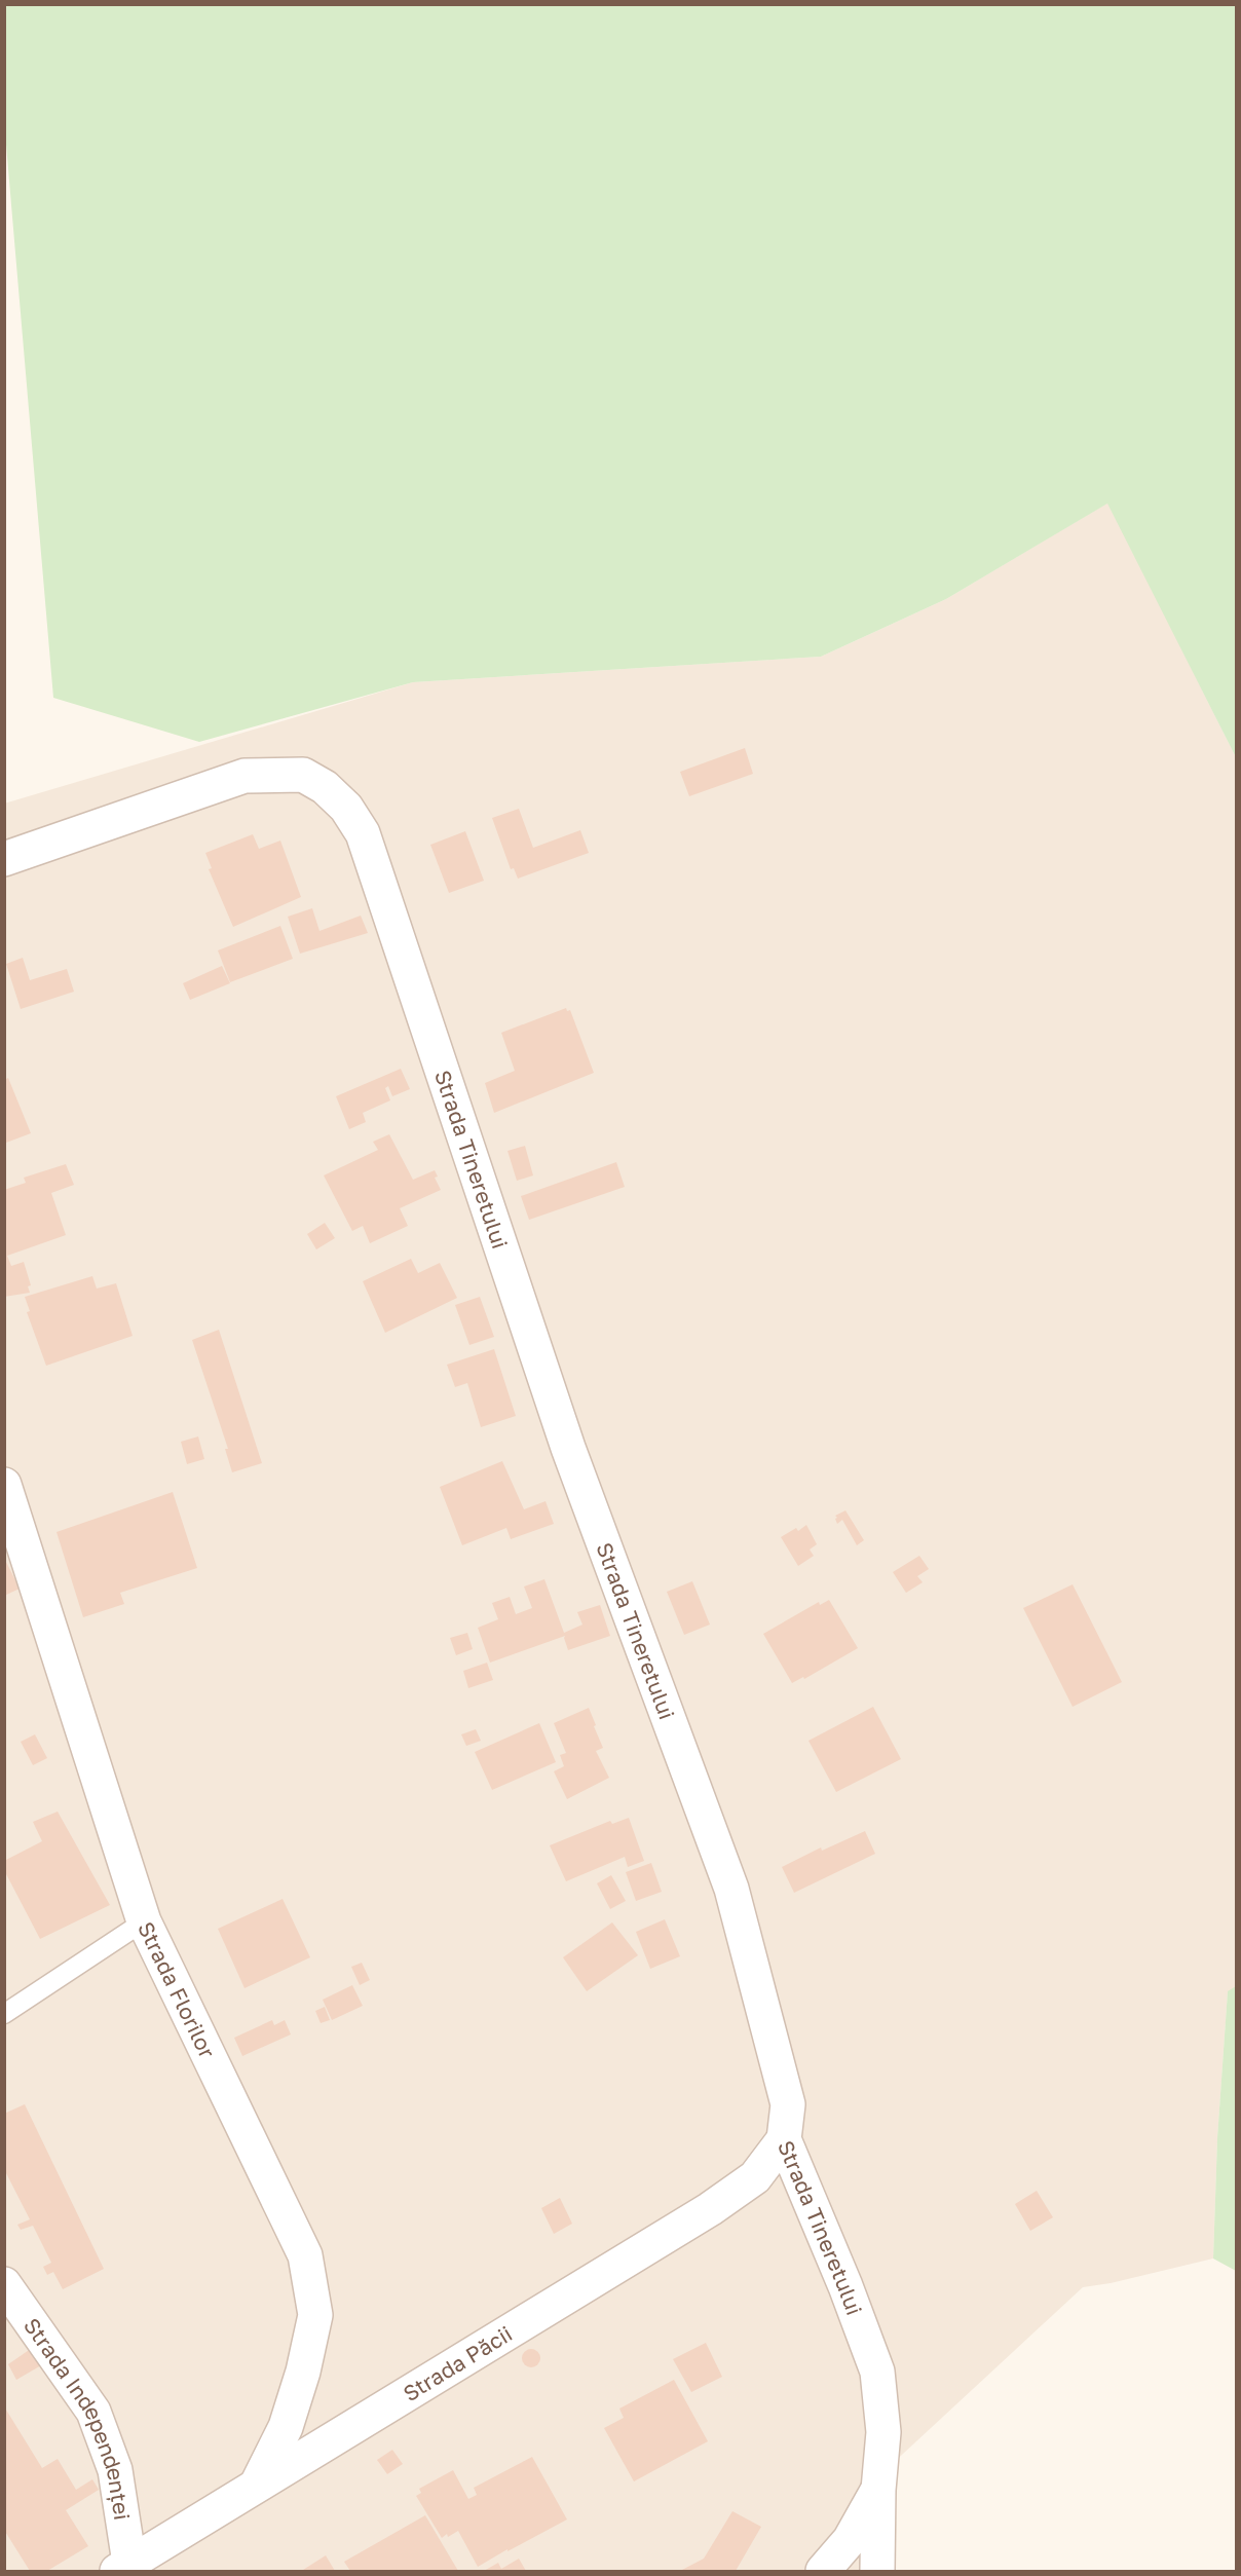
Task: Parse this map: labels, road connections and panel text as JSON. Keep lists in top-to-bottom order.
{
  "streets": {
    "street": [
      "Strada Tineretului",
      "Strada Florilor",
      "Strada Păcii",
      "Strada Independenței"
    ]
  },
  "crossings": [
    ["Strada Tineretului", "Strada Păcii"],
    ["Strada Florilor", "Strada Păcii"],
    ["Strada Păcii", "Strada Independenței"]
  ]
}
